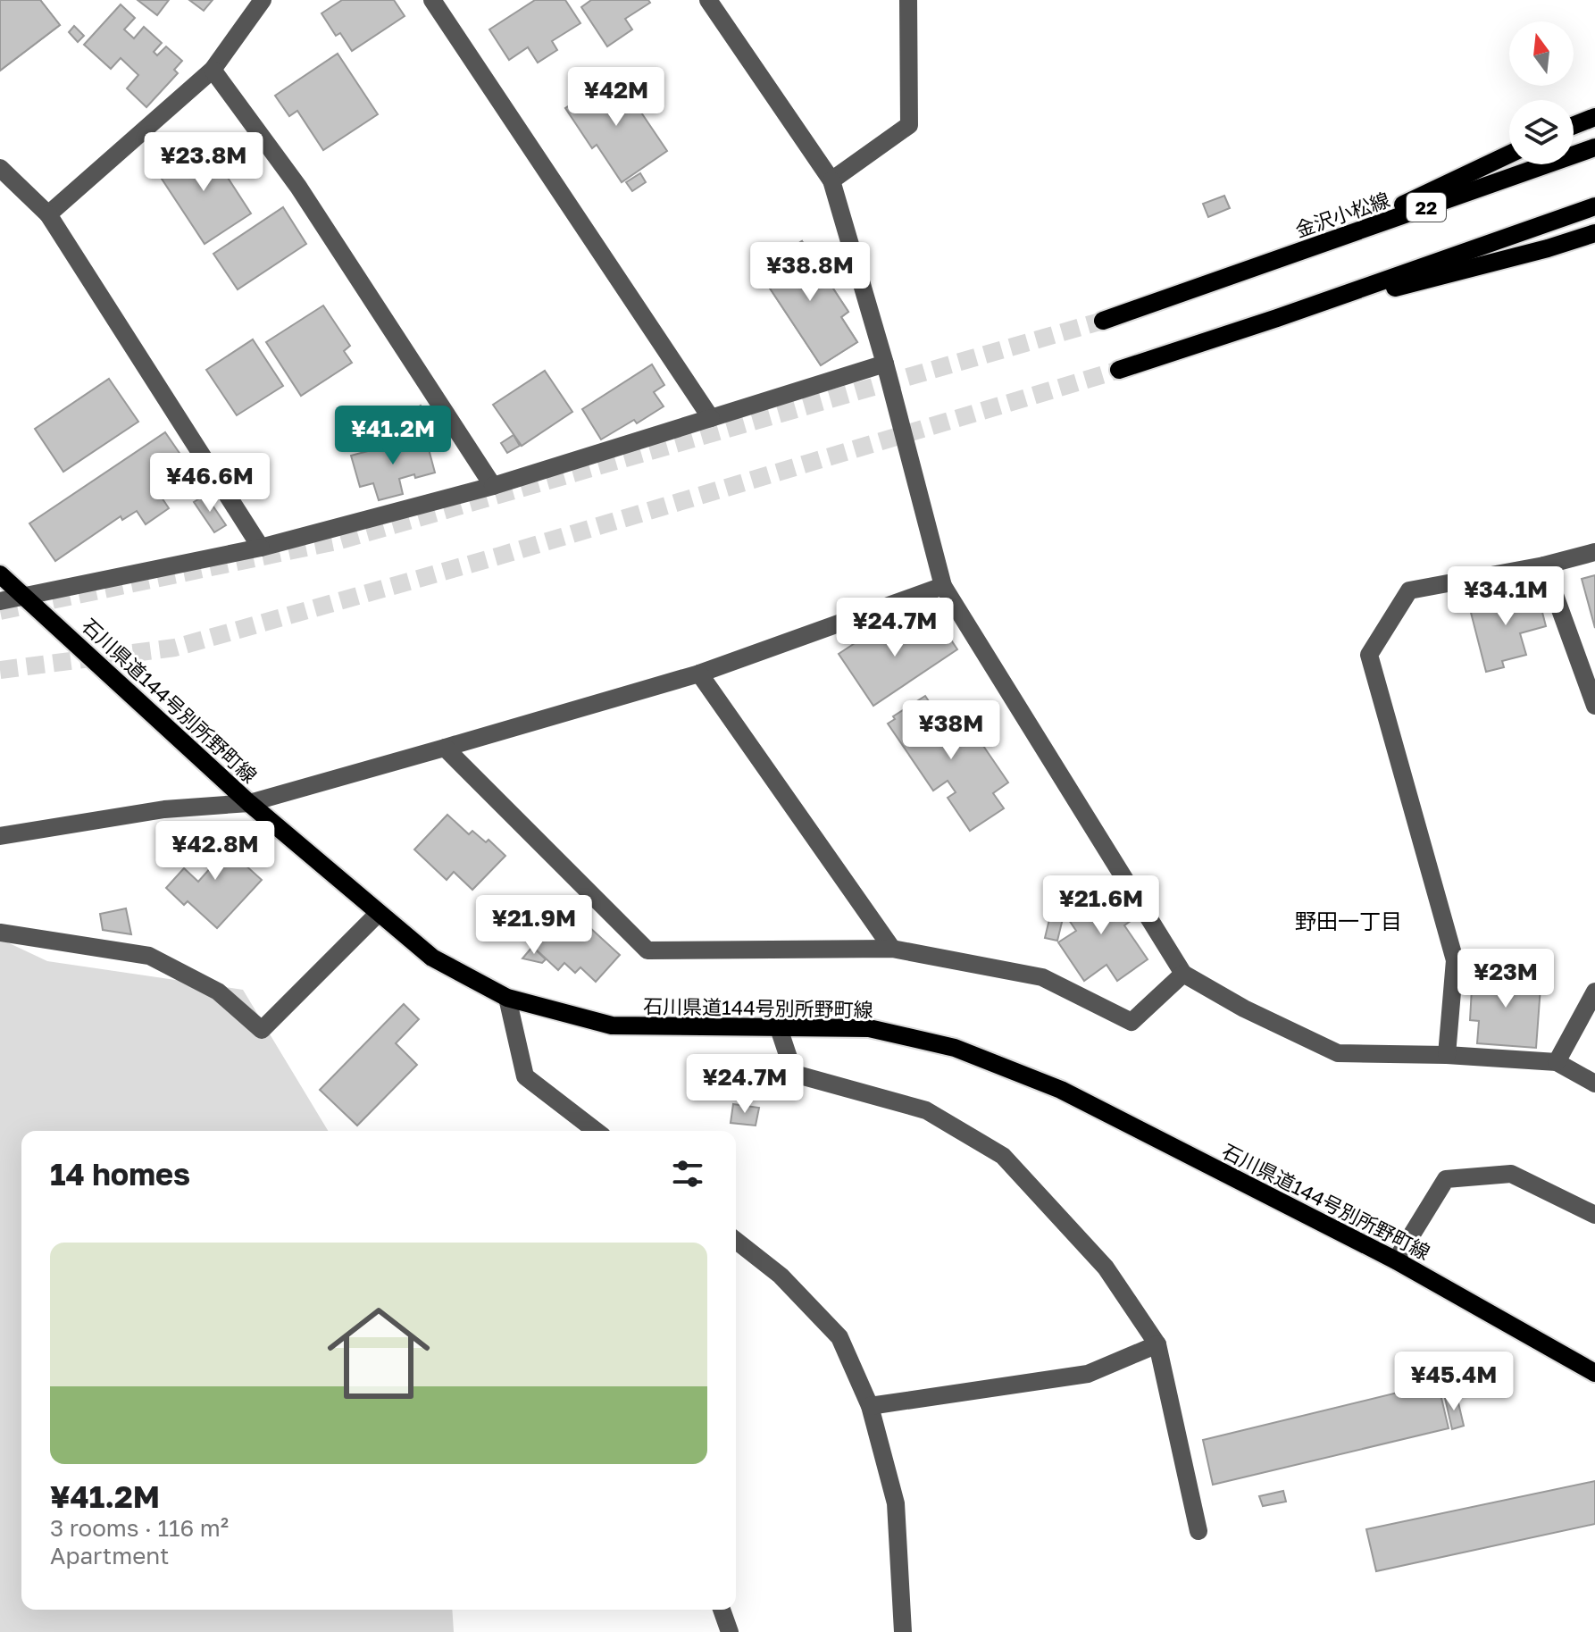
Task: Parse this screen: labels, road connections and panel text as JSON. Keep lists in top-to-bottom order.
{
  "streets": {
    "main road": ["22", "金沢小松線", "石川県道144号別所野町線"]
  },
  "crossings": [
    ["22", "金沢小松線"]
  ],
  "districts": ["野田一丁目"],
  "north": "top",
  "page": {
    "price": [
      "¥42M",
      "¥23.8M",
      "¥38.8M",
      "¥41.2M",
      "¥46.6M",
      "¥34.1M",
      "¥24.7M",
      "¥38M",
      "¥42.8M",
      "¥21.6M",
      "¥21.9M",
      "¥23M",
      "¥24.7M",
      "¥45.4M"
    ],
    "heading": "14 homes",
    "list": [
      {
        "name": "¥41.2M",
        "note": "3 rooms · 116 m² · Apartment"
      }
    ]
  }
}
